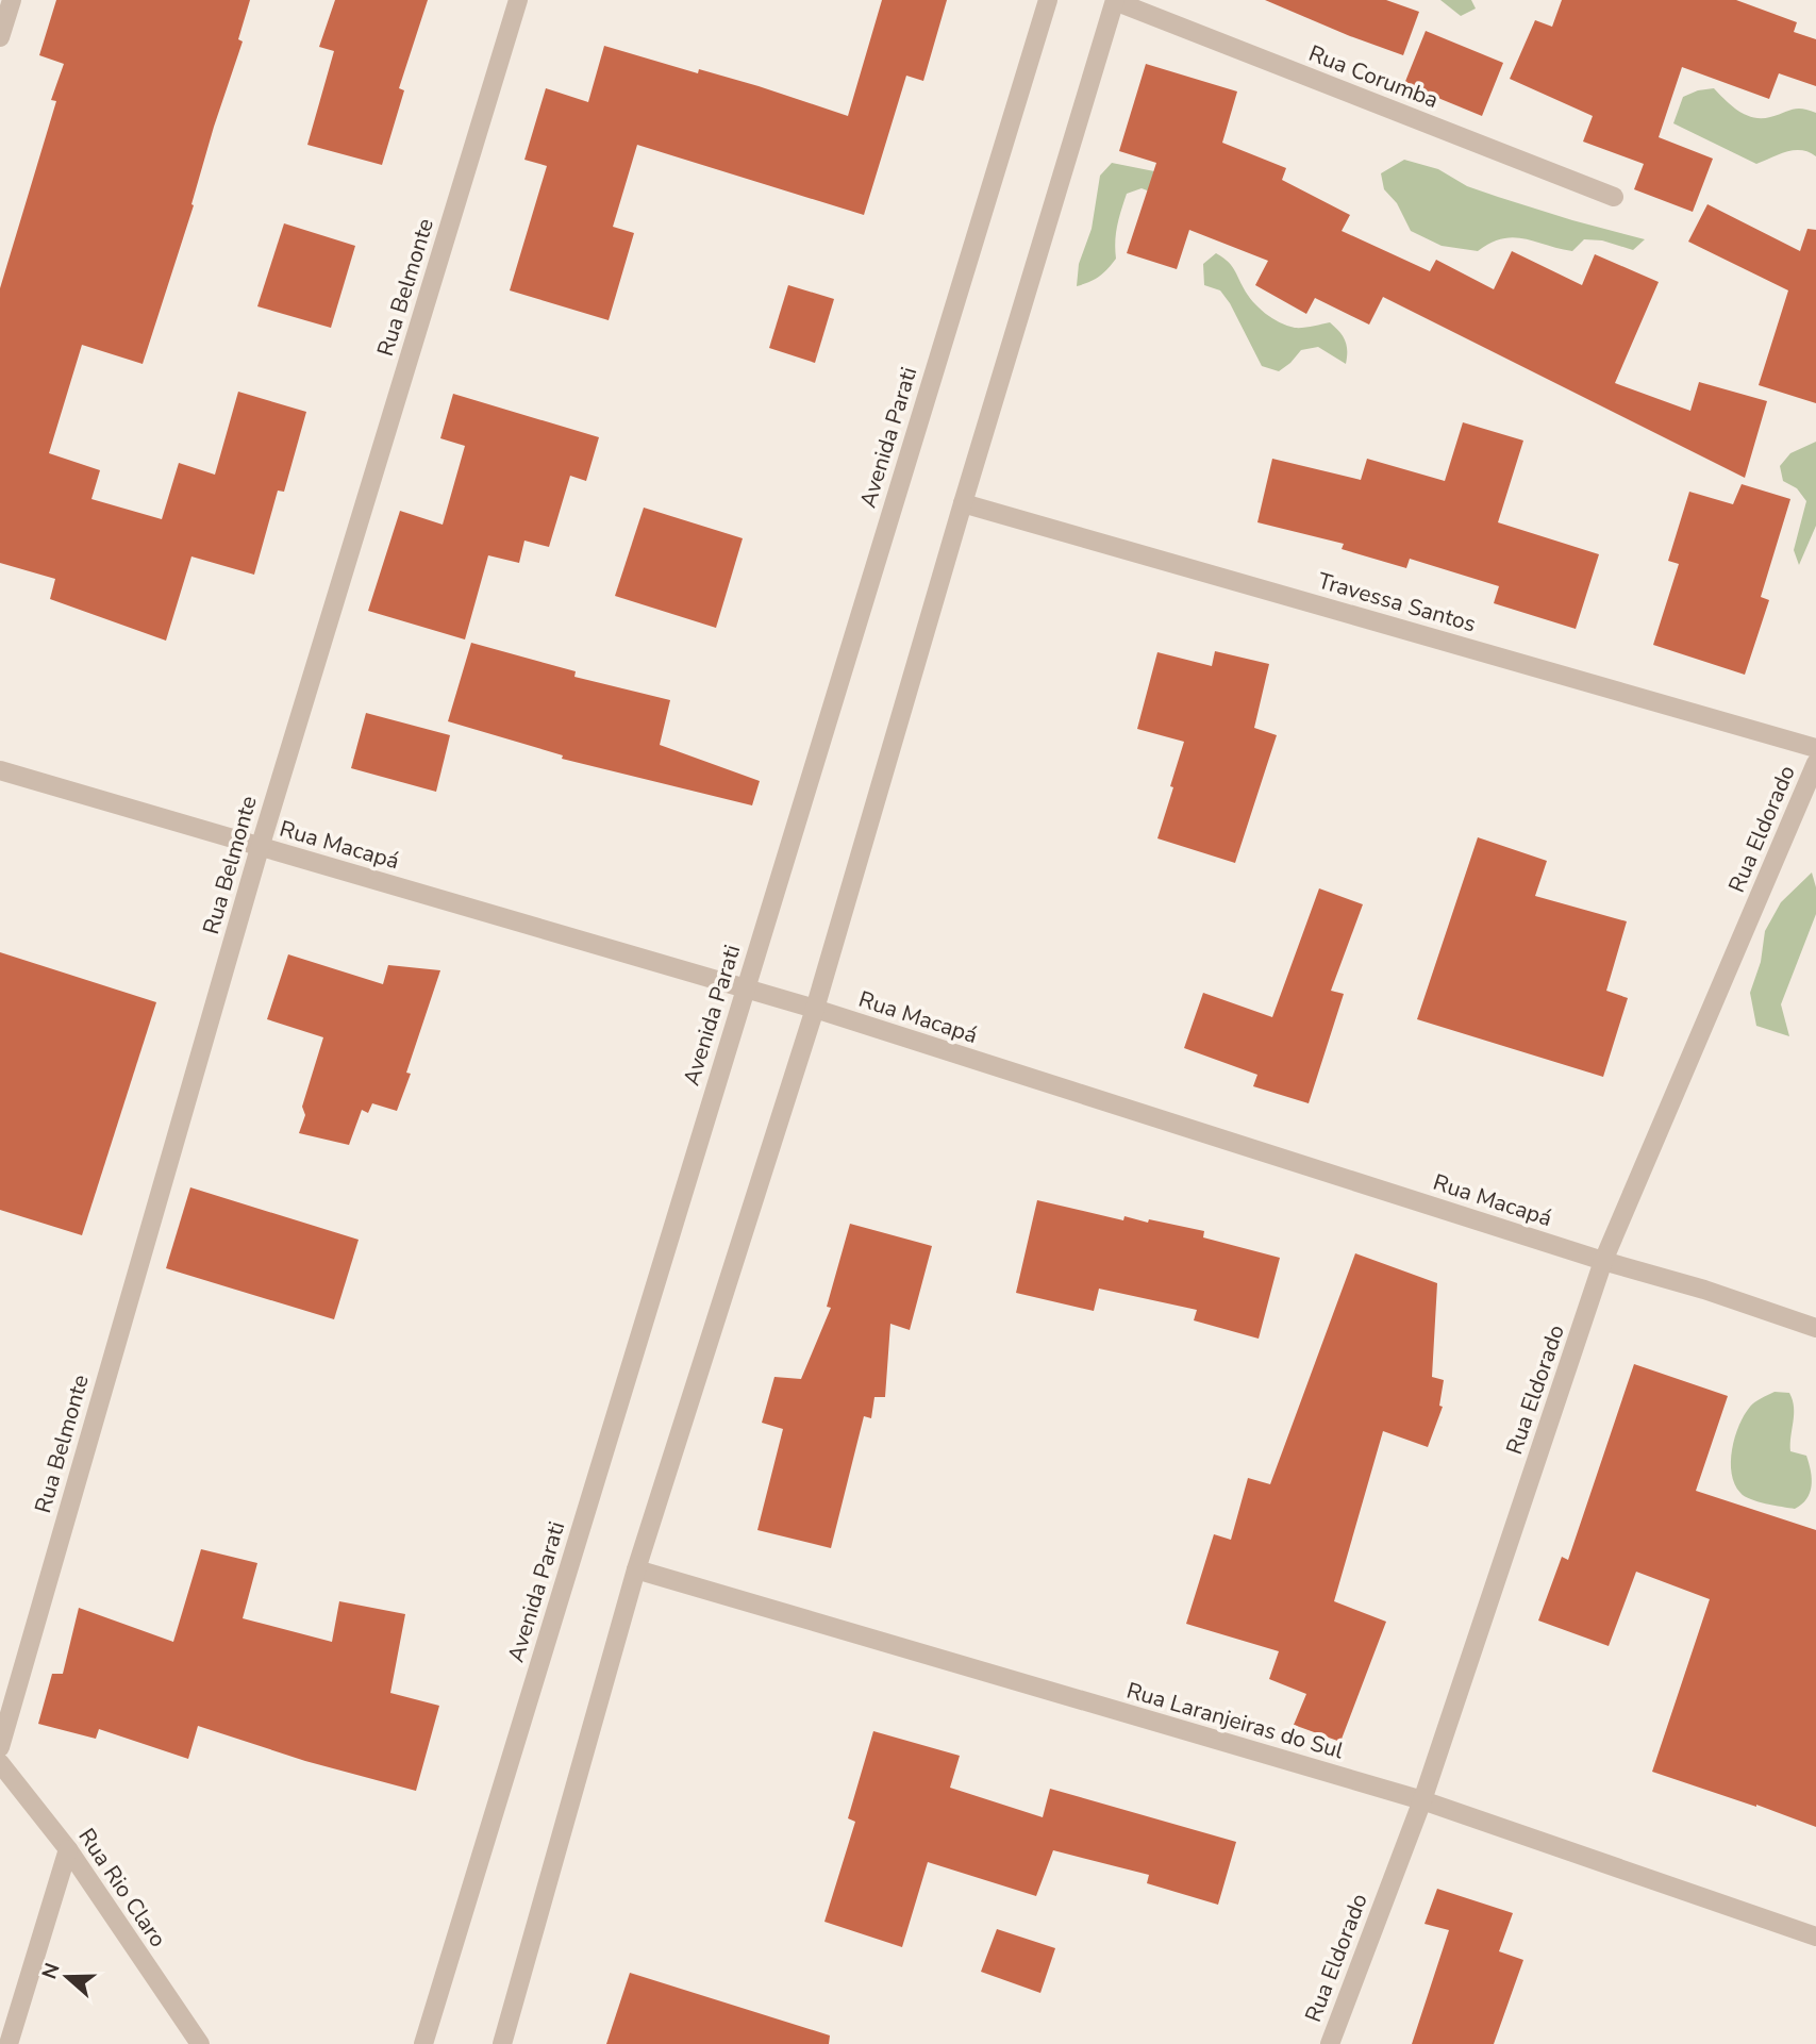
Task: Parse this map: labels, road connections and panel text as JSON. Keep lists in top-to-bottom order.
{
  "streets": {
    "street": [
      "Rua Corumba",
      "Rua Belmonte",
      "Avenida Parati",
      "Travessa Santos",
      "Rua Eldorado",
      "Rua Macapá",
      "Rua Laranjeiras do Sul",
      "Rua Rio Claro"
    ]
  },
  "crossings": [
    ["Rua Belmonte", "Rua Macapá"],
    ["Avenida Parati", "Rua Macapá"],
    ["Rua Eldorado", "Rua Macapá"],
    ["Rua Eldorado", "Rua Laranjeiras do Sul"]
  ],
  "north": "left"
}
